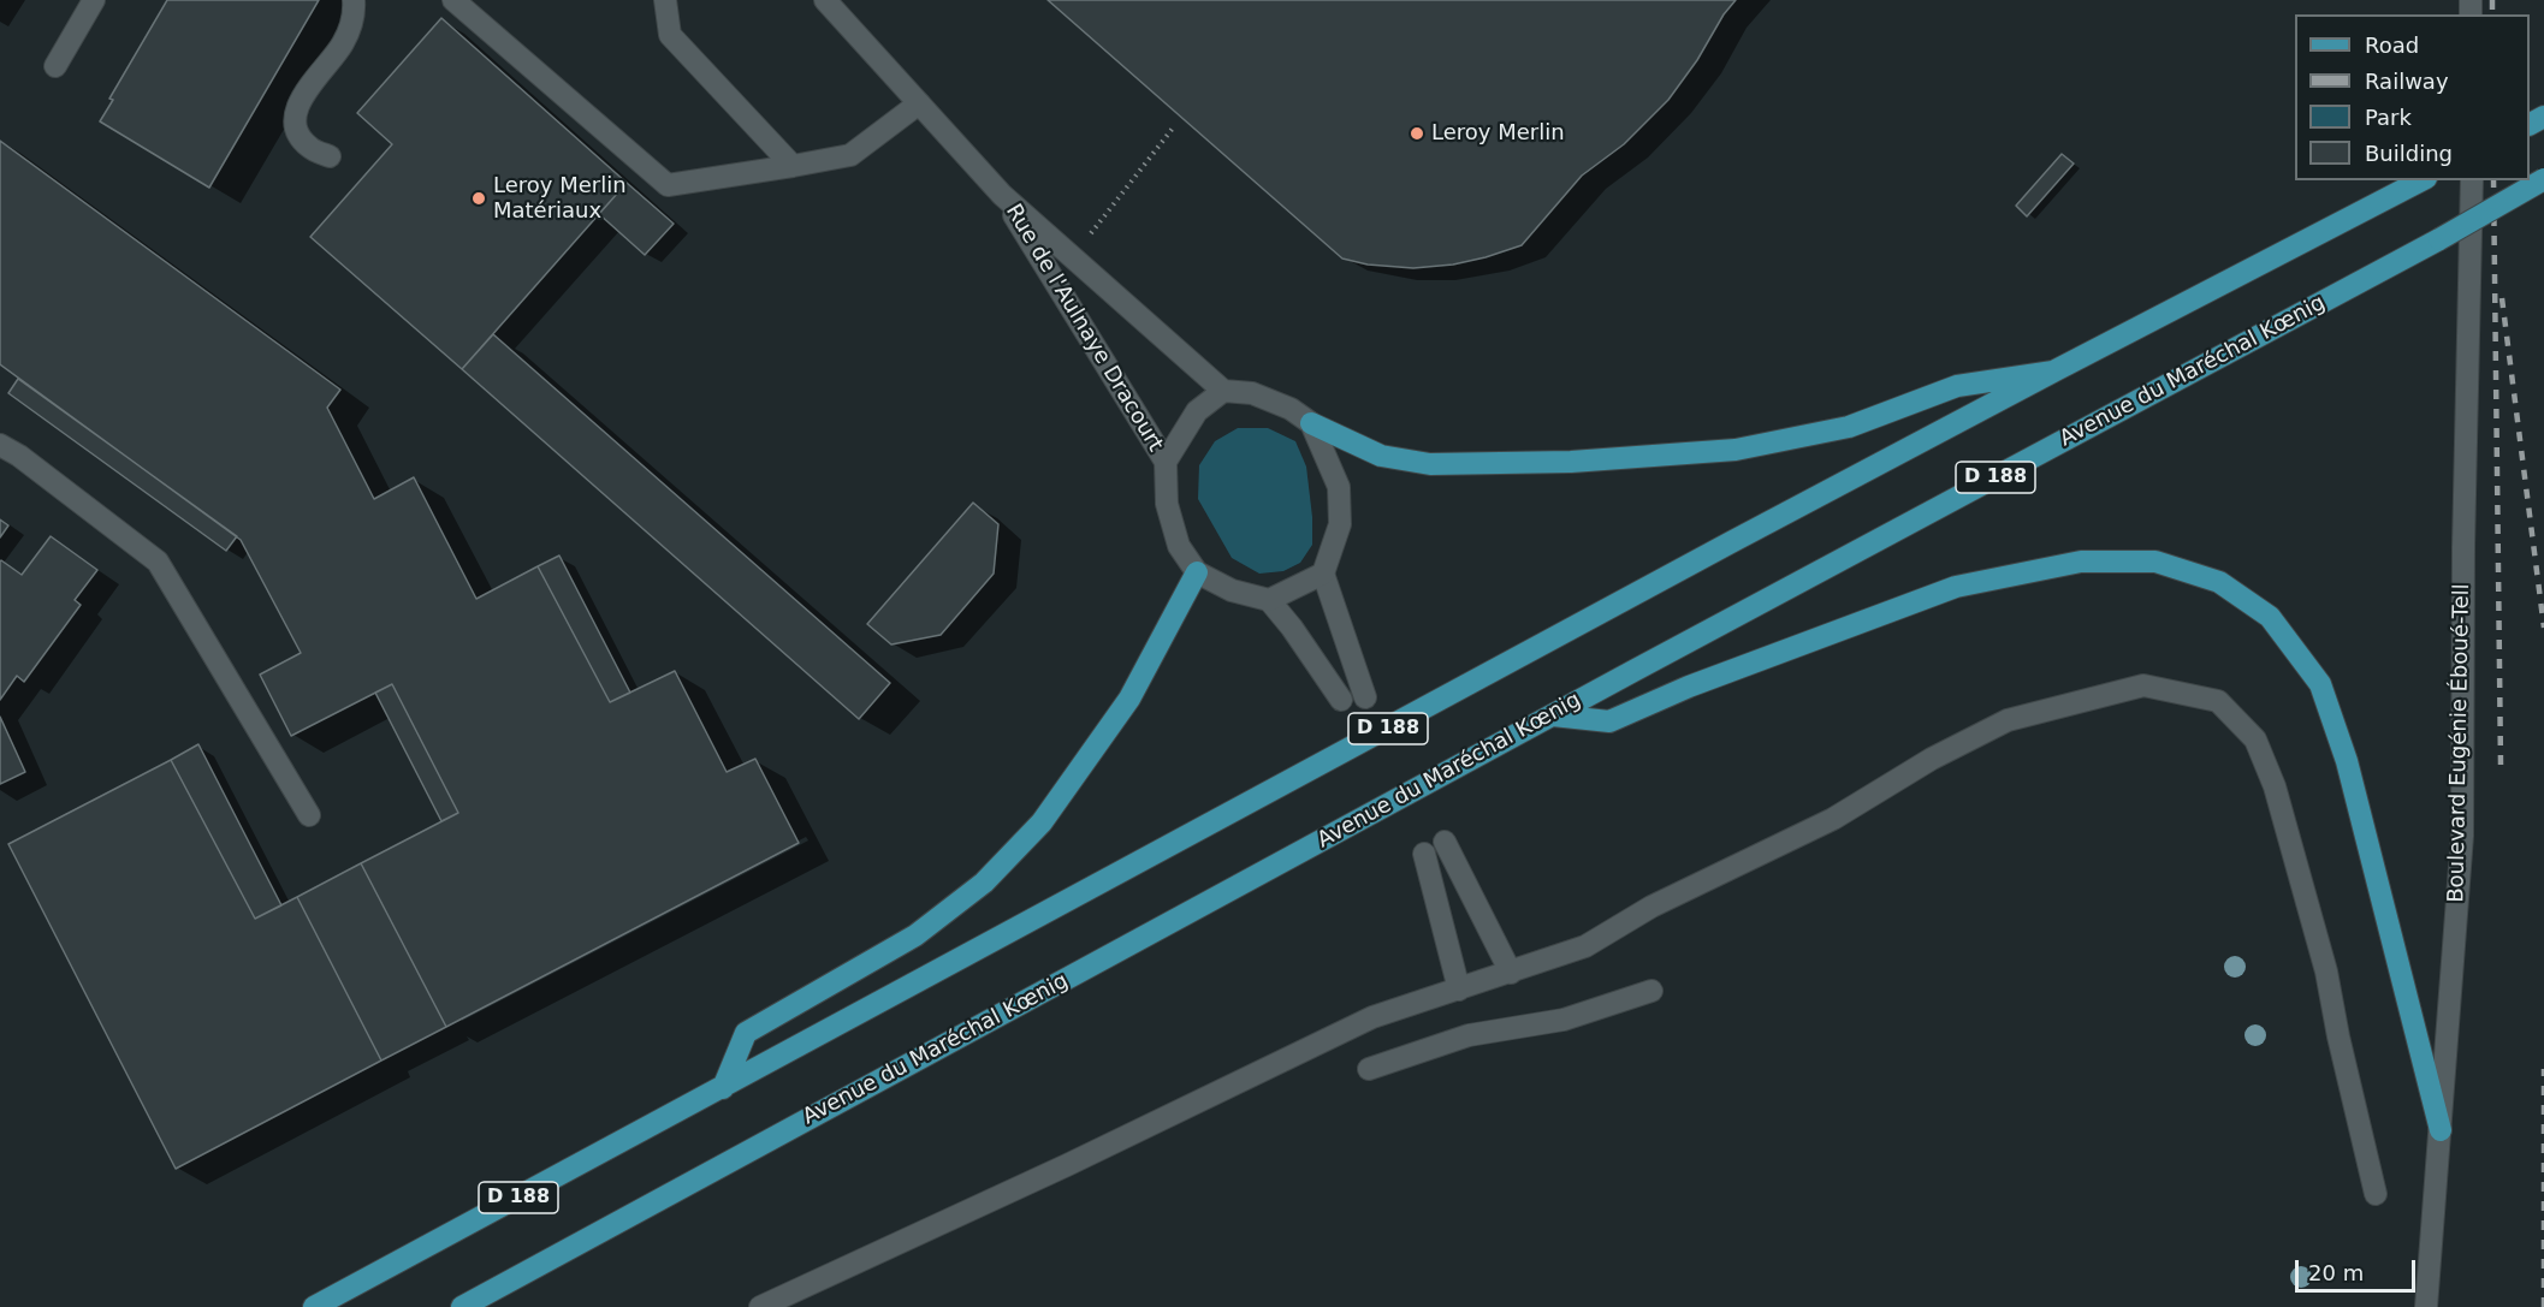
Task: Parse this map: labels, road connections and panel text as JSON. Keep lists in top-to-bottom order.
{
  "streets": {
    "main road": ["Avenue du Maréchal Kœnig", "D 188"],
    "street": ["Rue de l'Aulnaye Dracourt", "Boulevard Eugénie Éboué-Tell"]
  },
  "places": ["Leroy Merlin", "Leroy Merlin Matériaux"],
  "legend": [
    "Road",
    "Railway",
    "Park",
    "Building"
  ],
  "scale_bar": "20 m"
}
